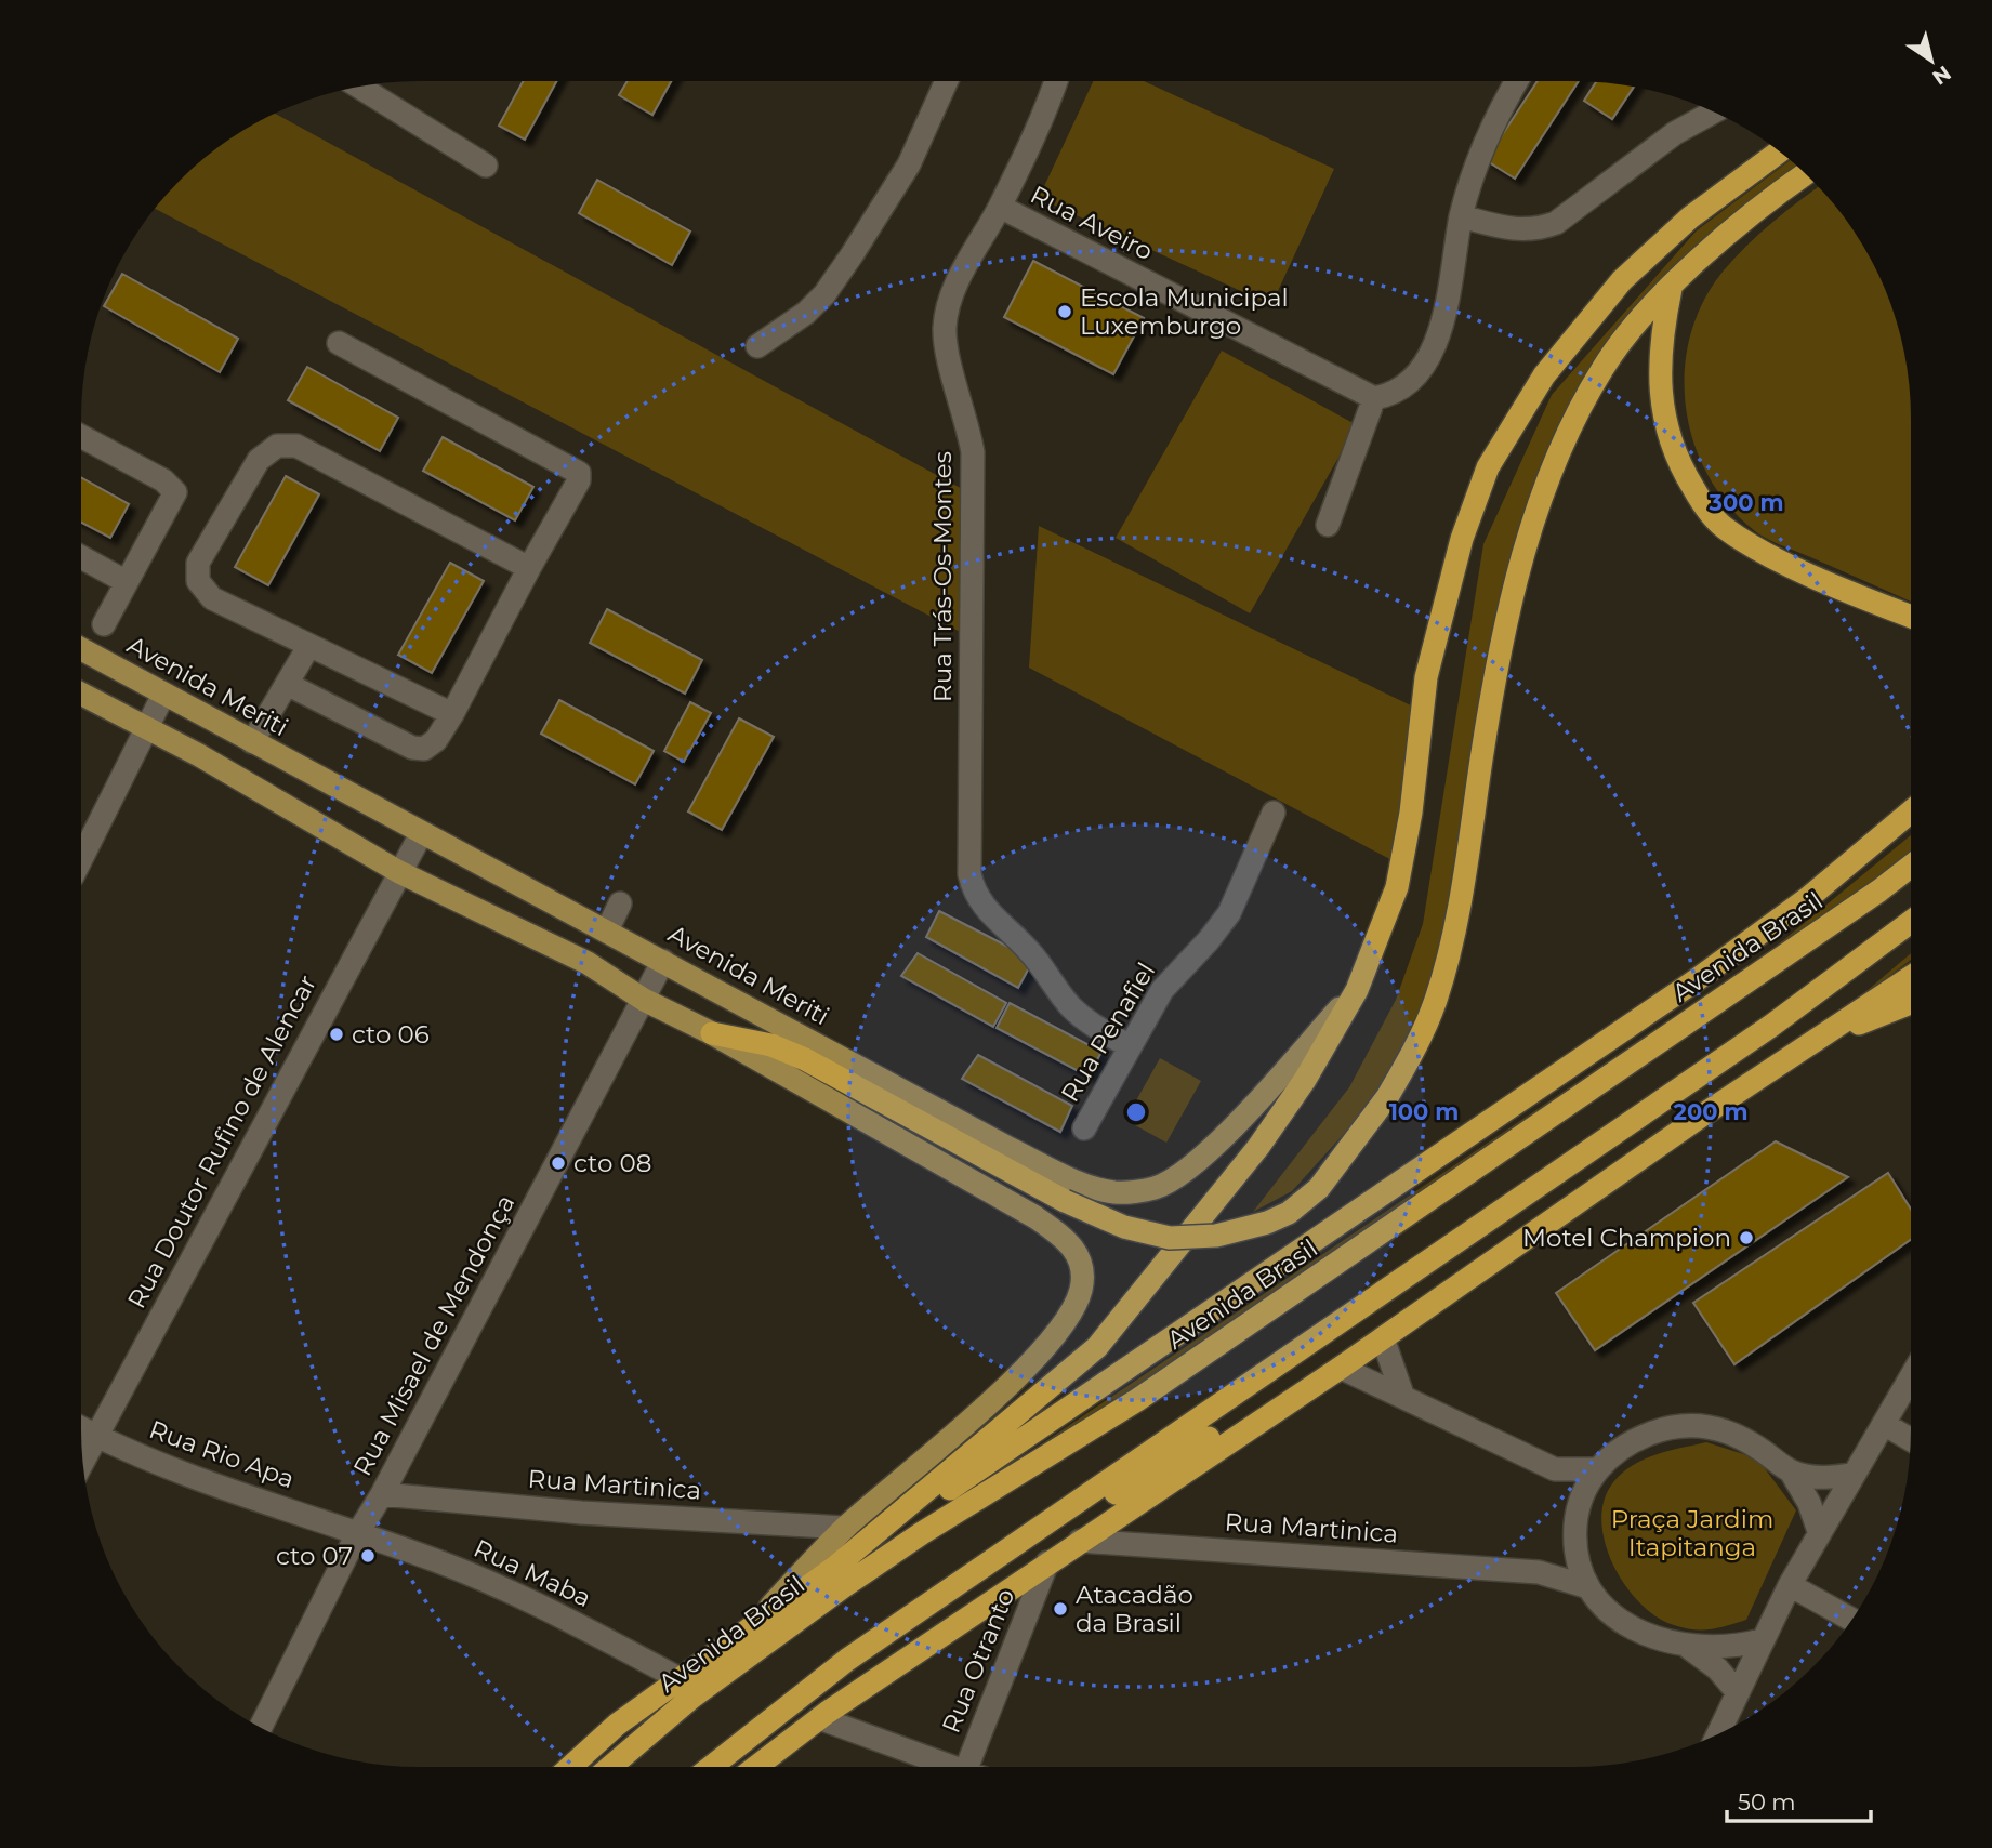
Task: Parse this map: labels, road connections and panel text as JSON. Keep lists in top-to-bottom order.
{
  "streets": {
    "highway": ["Avenida Brasil"],
    "main road": ["Avenida Meriti"],
    "street": [
      "Rua Aveiro",
      "Rua Trás-Os-Montes",
      "Rua Penafiel",
      "Rua Doutor Rufino de Alencar",
      "Rua Misael de Mendonça",
      "Rua Rio Apa",
      "Rua Martinica",
      "Rua Maba",
      "Rua Otranto"
    ]
  },
  "crossings": [
    ["Rua Aveiro", "Rua Trás-Os-Montes"],
    ["Rua Trás-Os-Montes", "Rua Penafiel"],
    ["Avenida Meriti", "Rua Doutor Rufino de Alencar"],
    ["Avenida Meriti", "Rua Misael de Mendonça"],
    ["Avenida Brasil", "Rua Martinica"],
    ["Avenida Brasil", "Rua Maba"],
    ["Rua Doutor Rufino de Alencar", "Rua Rio Apa"],
    ["Rua Misael de Mendonça", "Rua Rio Apa"],
    ["Rua Misael de Mendonça", "Rua Martinica"],
    ["Rua Misael de Mendonça", "Rua Maba"],
    ["Rua Rio Apa", "Rua Maba"]
  ],
  "parks": ["Praça Jardim Itapitanga"],
  "places": [
    "Escola Municipal Luxemburgo",
    "cto 06",
    "cto 08",
    "Motel Champion",
    "cto 07",
    "Atacadão da Brasil"
  ],
  "scale_bar": "50 m",
  "north": "bottom right",
  "rings": ["300 m", "100 m", "200 m"]
}
